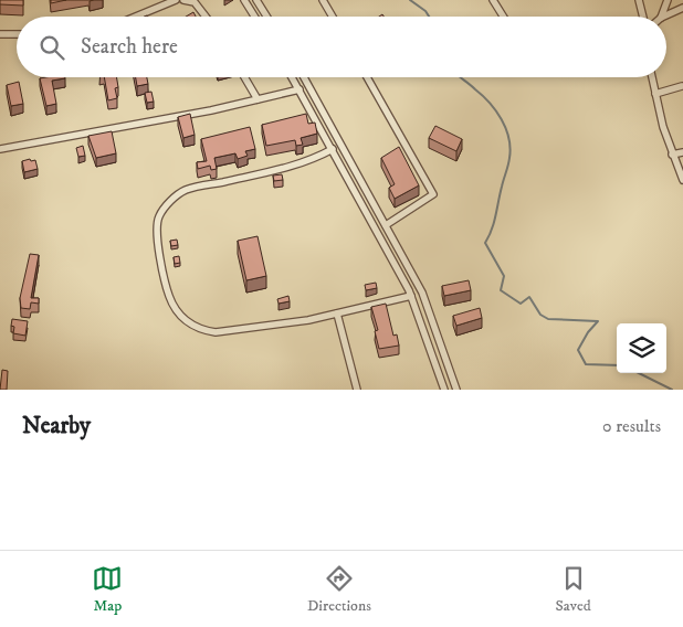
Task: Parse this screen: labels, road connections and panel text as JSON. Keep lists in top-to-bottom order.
{
  "page": {
    "search": "Search here",
    "heading": ["Nearby", "0 results"],
    "nav": ["Map", "Directions", "Saved"]
  }
}
